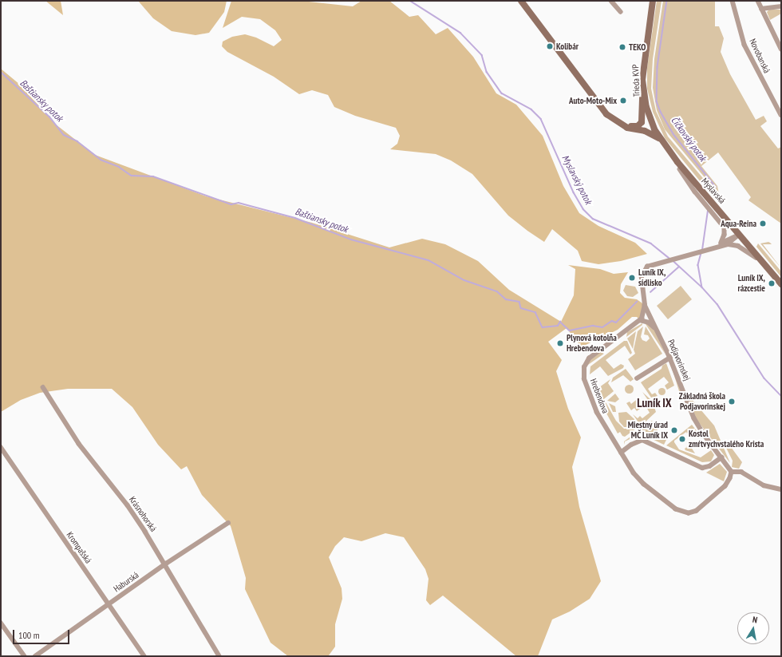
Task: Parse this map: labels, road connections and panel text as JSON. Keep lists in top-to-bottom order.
{
  "streets": {
    "street": [
      "Novobanská",
      "Trieda KVP",
      "Myslavská",
      "Podjavorinskej",
      "Hrebendova",
      "Krásnohorská",
      "Krompašská",
      "Haburská"
    ]
  },
  "crossings": [
    ["Trieda KVP", "Myslavská"],
    ["Podjavorinskej", "Hrebendova"],
    ["Krásnohorská", "Haburská"],
    ["Krompašská", "Haburská"]
  ],
  "districts": ["Luník IX"],
  "water": ["Baštiansky potok", "Čičkovský potok", "Myslavský potok"],
  "places": [
    "Kolibár",
    "TEKO",
    "Auto-Moto-Mix",
    "Aqua-Reina",
    "Luník IX, sídlisko",
    "Luník IX, rázcestie",
    "Plynová kotolňa Hrebendova",
    "Základná škola Podjavorinskej",
    "Miestny úrad MČ Luník IX",
    "Kostol zmŕtvychvstalého Krista"
  ],
  "scale_bar": "100 m",
  "north": "top"
}
